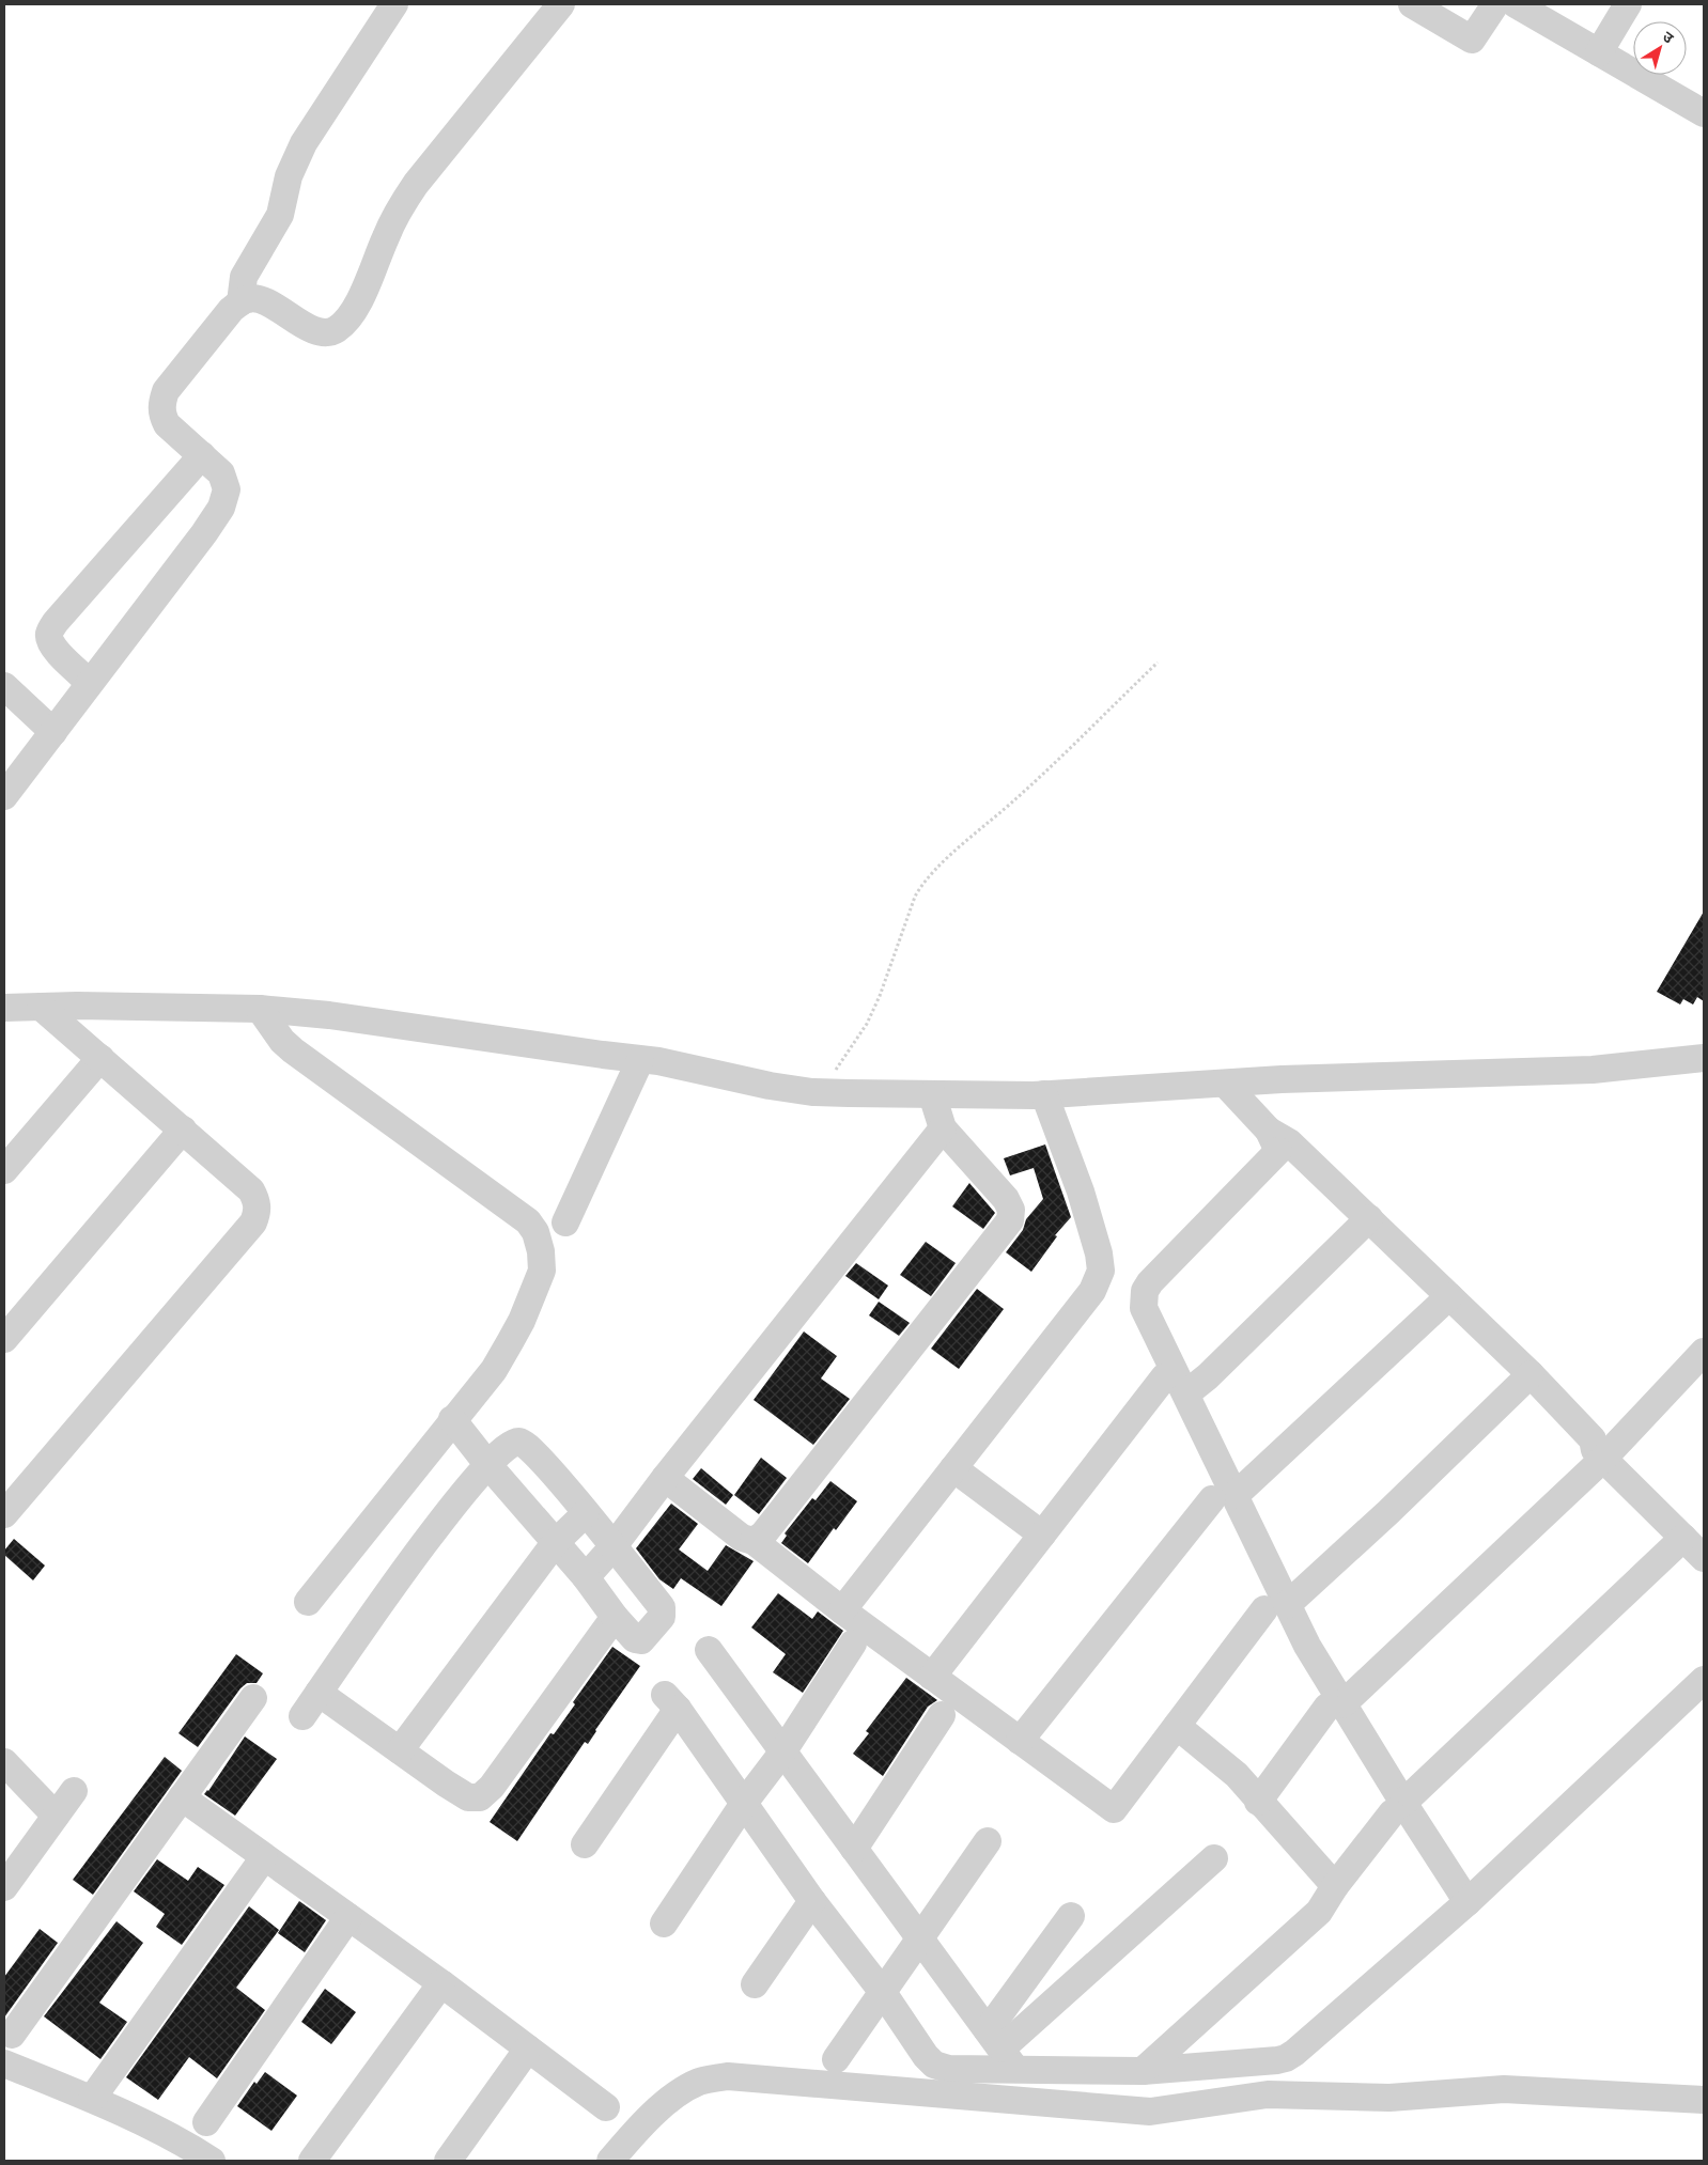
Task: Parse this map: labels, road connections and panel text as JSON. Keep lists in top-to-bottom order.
{
  "north": "top right"
}
